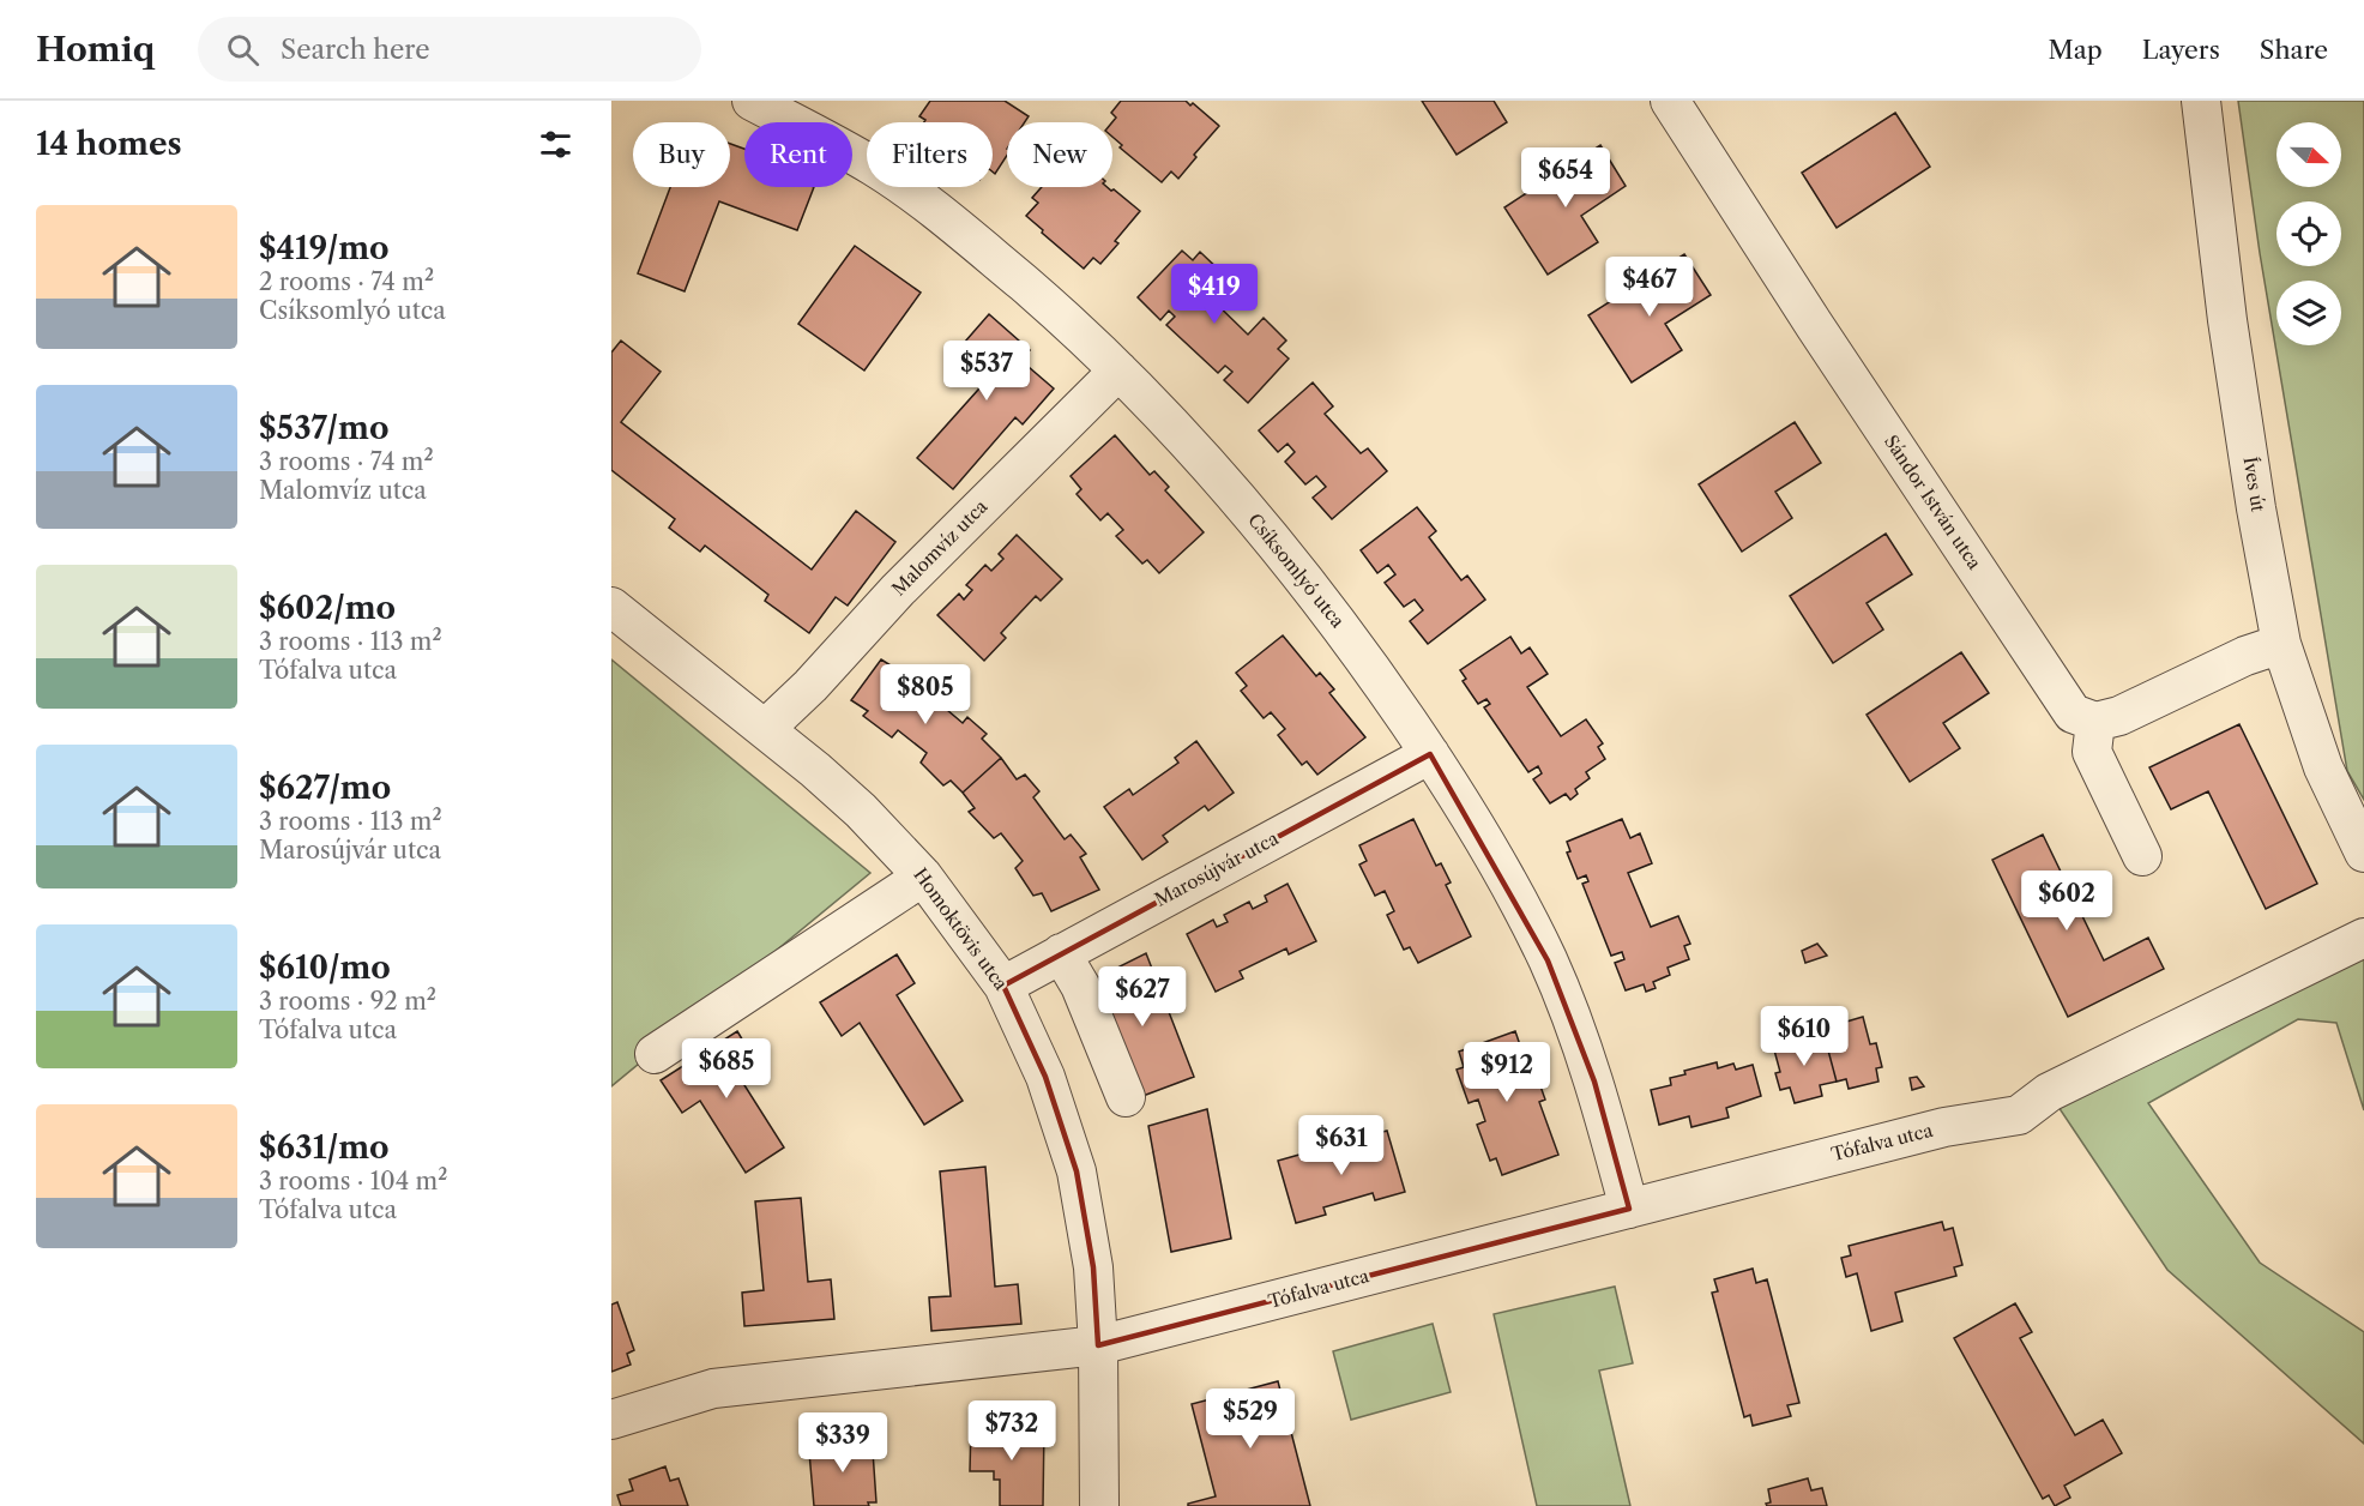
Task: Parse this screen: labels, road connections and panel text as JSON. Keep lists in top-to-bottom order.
{
  "streets": {
    "street": [
      "Íves út",
      "Sándor István utca",
      "Malomvíz utca",
      "Csíksomlyó utca",
      "Marosújvár utca",
      "Homoktövis utca",
      "Tófalva utca"
    ]
  },
  "crossings": [
    ["Malomvíz utca", "Csíksomlyó utca"],
    ["Malomvíz utca", "Homoktövis utca"],
    ["Csíksomlyó utca", "Marosújvár utca"],
    ["Csíksomlyó utca", "Tófalva utca"],
    ["Marosújvár utca", "Homoktövis utca"],
    ["Homoktövis utca", "Tófalva utca"]
  ],
  "north": "right",
  "page": {
    "header": "Homiq",
    "search": "Search here",
    "nav": ["Map", "Layers", "Share"],
    "heading": "14 homes",
    "chip": [
      "Buy",
      "Rent",
      "Filters",
      "New"
    ],
    "price": [
      "$654",
      "$467",
      "$419",
      "$537",
      "$805",
      "$602",
      "$627",
      "$610",
      "$685",
      "$912",
      "$631",
      "$529",
      "$732",
      "$339"
    ],
    "list": [
      {
        "name": "$419/mo",
        "note": "2 rooms · 74 m² · Csíksomlyó utca"
      },
      {
        "name": "$537/mo",
        "note": "3 rooms · 74 m² · Malomvíz utca"
      },
      {
        "name": "$602/mo",
        "note": "3 rooms · 113 m² · Tófalva utca"
      },
      {
        "name": "$627/mo",
        "note": "3 rooms · 113 m² · Marosújvár utca"
      },
      {
        "name": "$610/mo",
        "note": "3 rooms · 92 m² · Tófalva utca"
      },
      {
        "name": "$631/mo",
        "note": "3 rooms · 104 m² · Tófalva utca"
      }
    ]
  }
}
